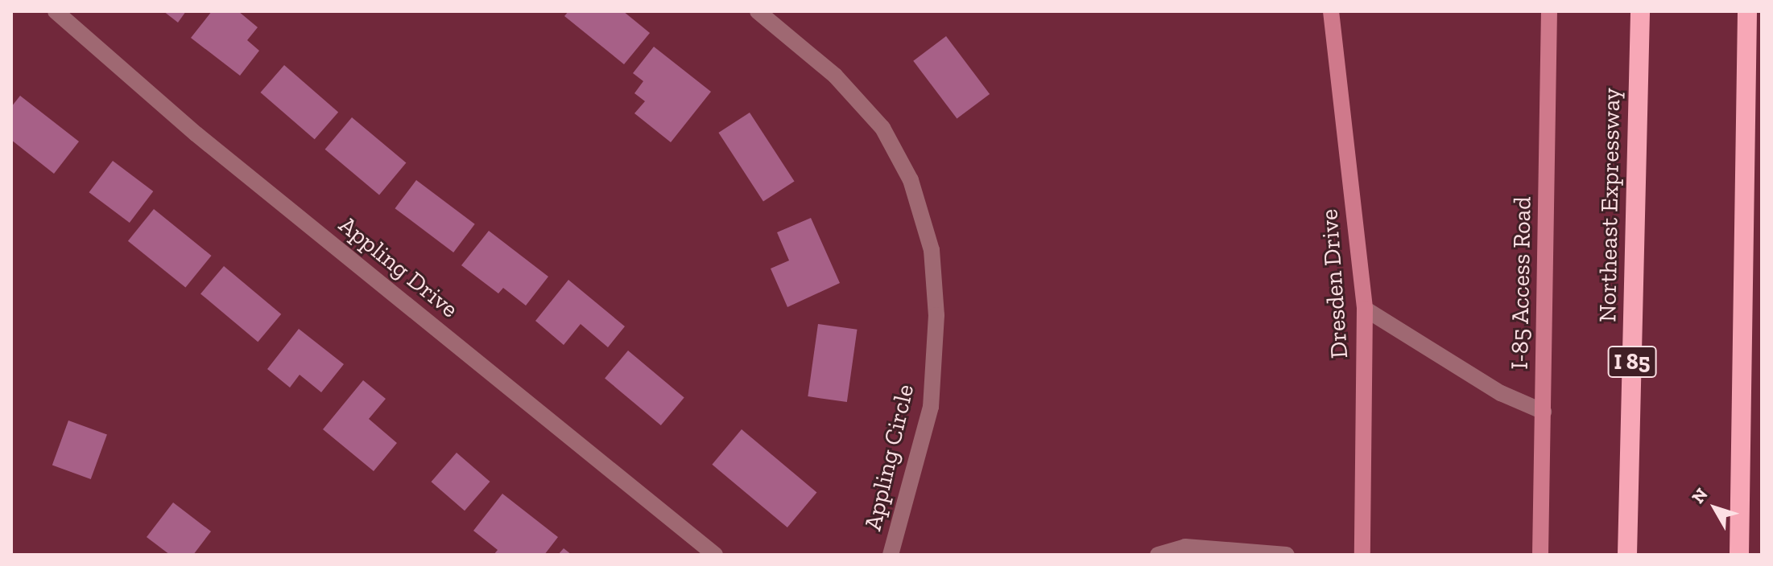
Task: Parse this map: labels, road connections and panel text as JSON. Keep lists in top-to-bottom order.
{
  "streets": {
    "highway": ["Northeast Expressway", "I 85"],
    "street": [
      "Appling Drive",
      "I-85 Access Road",
      "Dresden Drive",
      "Appling Circle"
    ]
  },
  "north": "top left"
}
